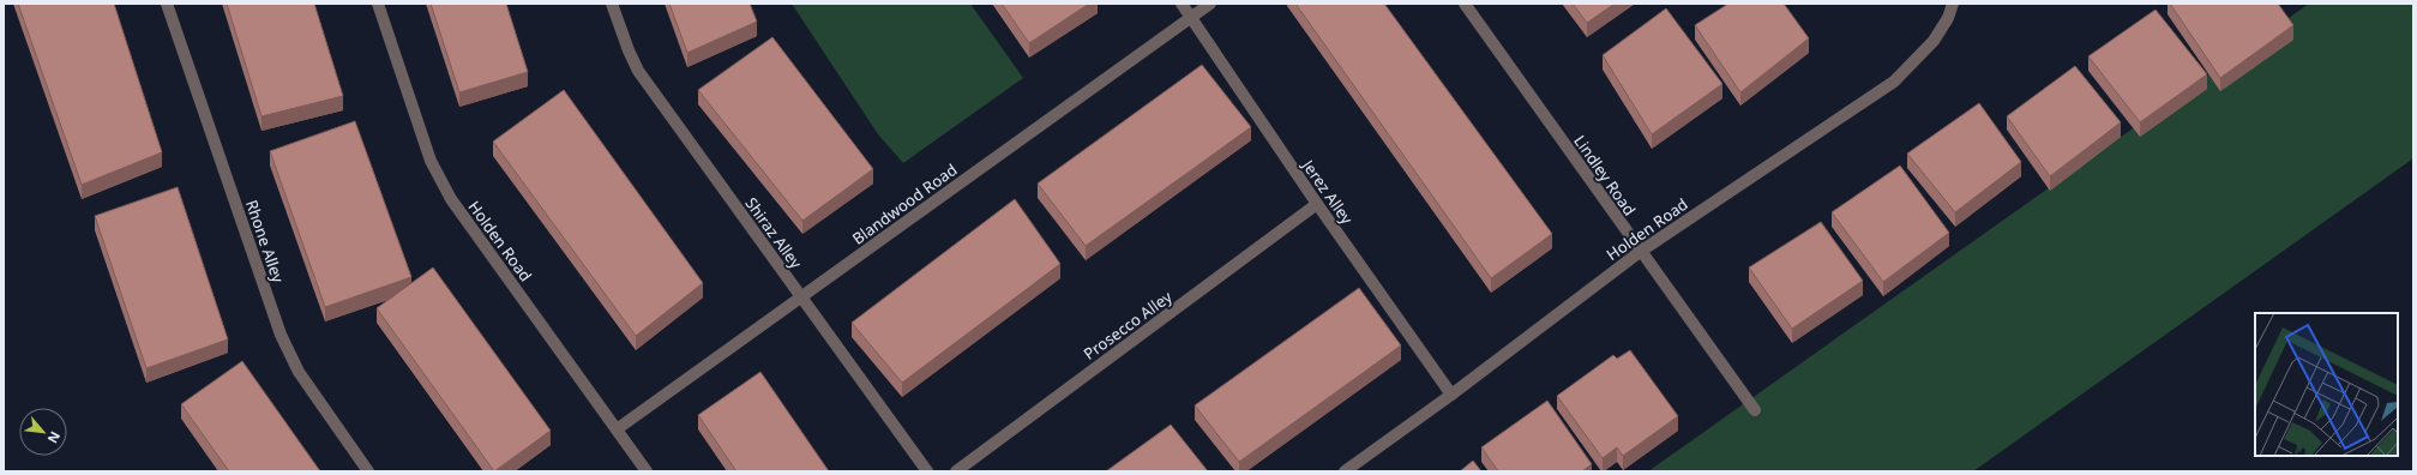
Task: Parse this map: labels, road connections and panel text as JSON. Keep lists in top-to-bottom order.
{
  "streets": {
    "street": [
      "Lindley Road",
      "Jerez Alley",
      "Blandwood Road",
      "Holden Road",
      "Shiraz Alley",
      "Rhone Alley",
      "Prosecco Alley"
    ]
  },
  "crossings": [
    ["Lindley Road", "Holden Road"],
    ["Jerez Alley", "Blandwood Road"],
    ["Jerez Alley", "Holden Road"],
    ["Jerez Alley", "Prosecco Alley"],
    ["Blandwood Road", "Holden Road"],
    ["Blandwood Road", "Shiraz Alley"]
  ],
  "north": "bottom right"
}
